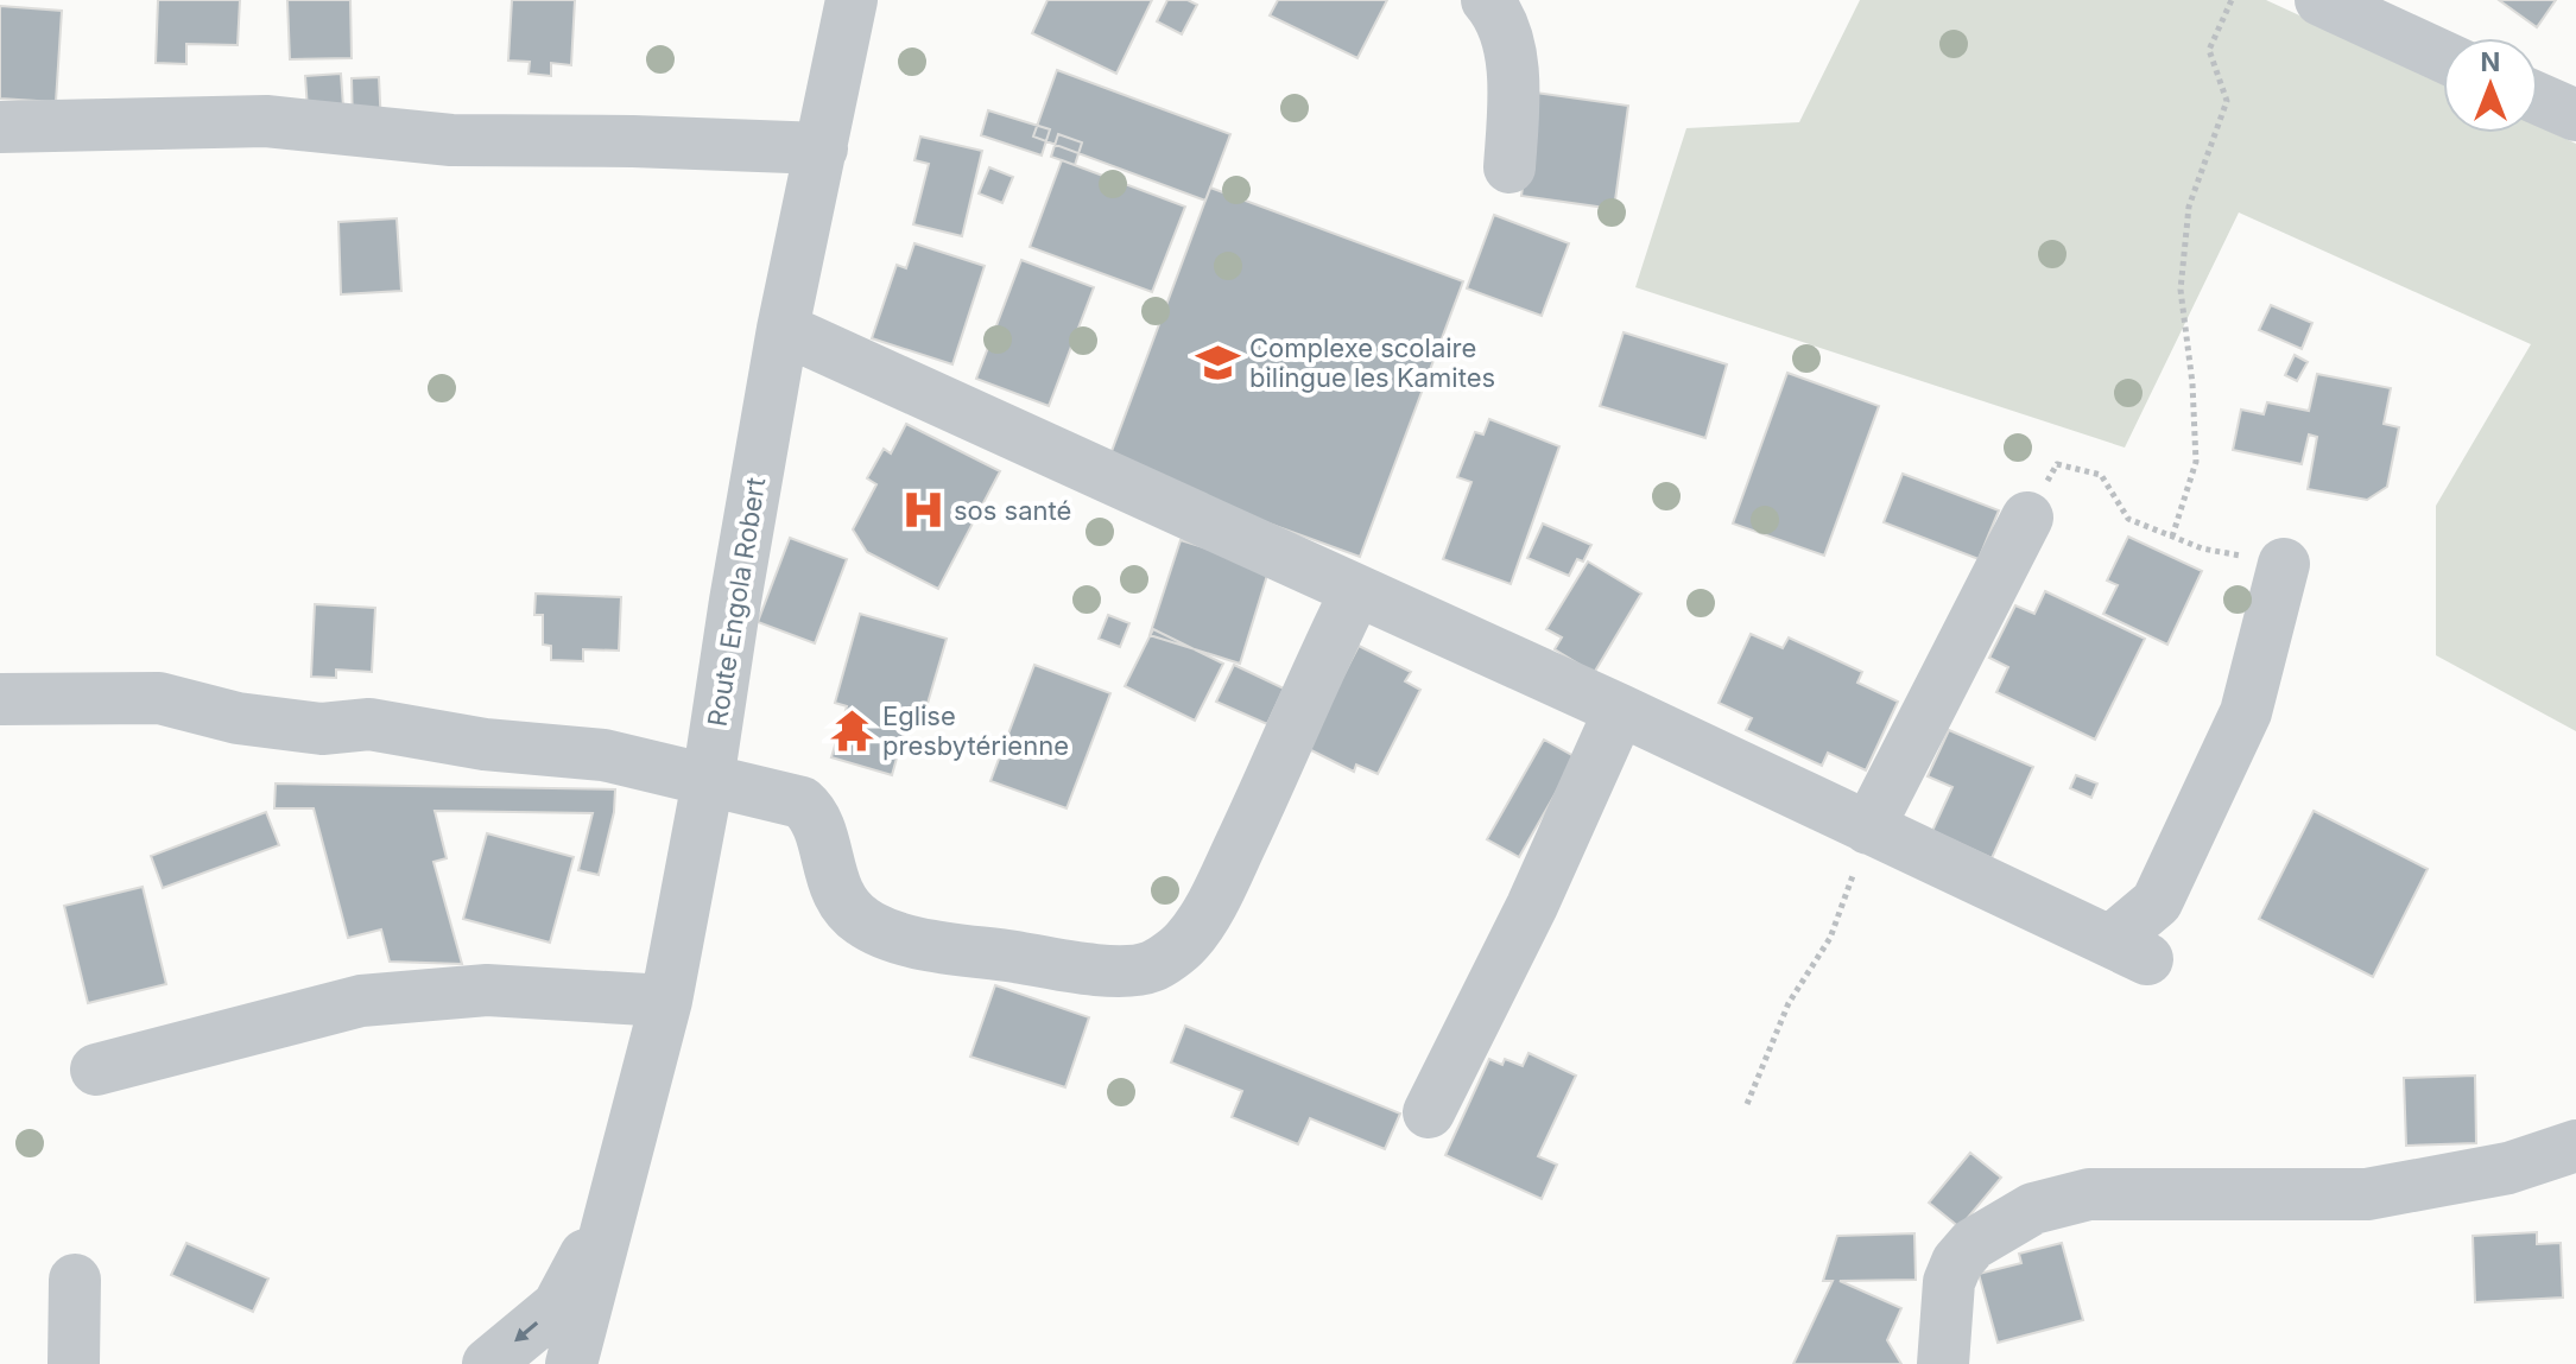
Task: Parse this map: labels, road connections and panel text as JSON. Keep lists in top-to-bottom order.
{
  "streets": {
    "street": ["Route Engola Robert"]
  },
  "places": {
    "school or university": ["Complexe scolaire bilingue les Kamites"],
    "hospital": ["sos santé"],
    "temple": ["Eglise presbytérienne"]
  },
  "north": "top"
}
